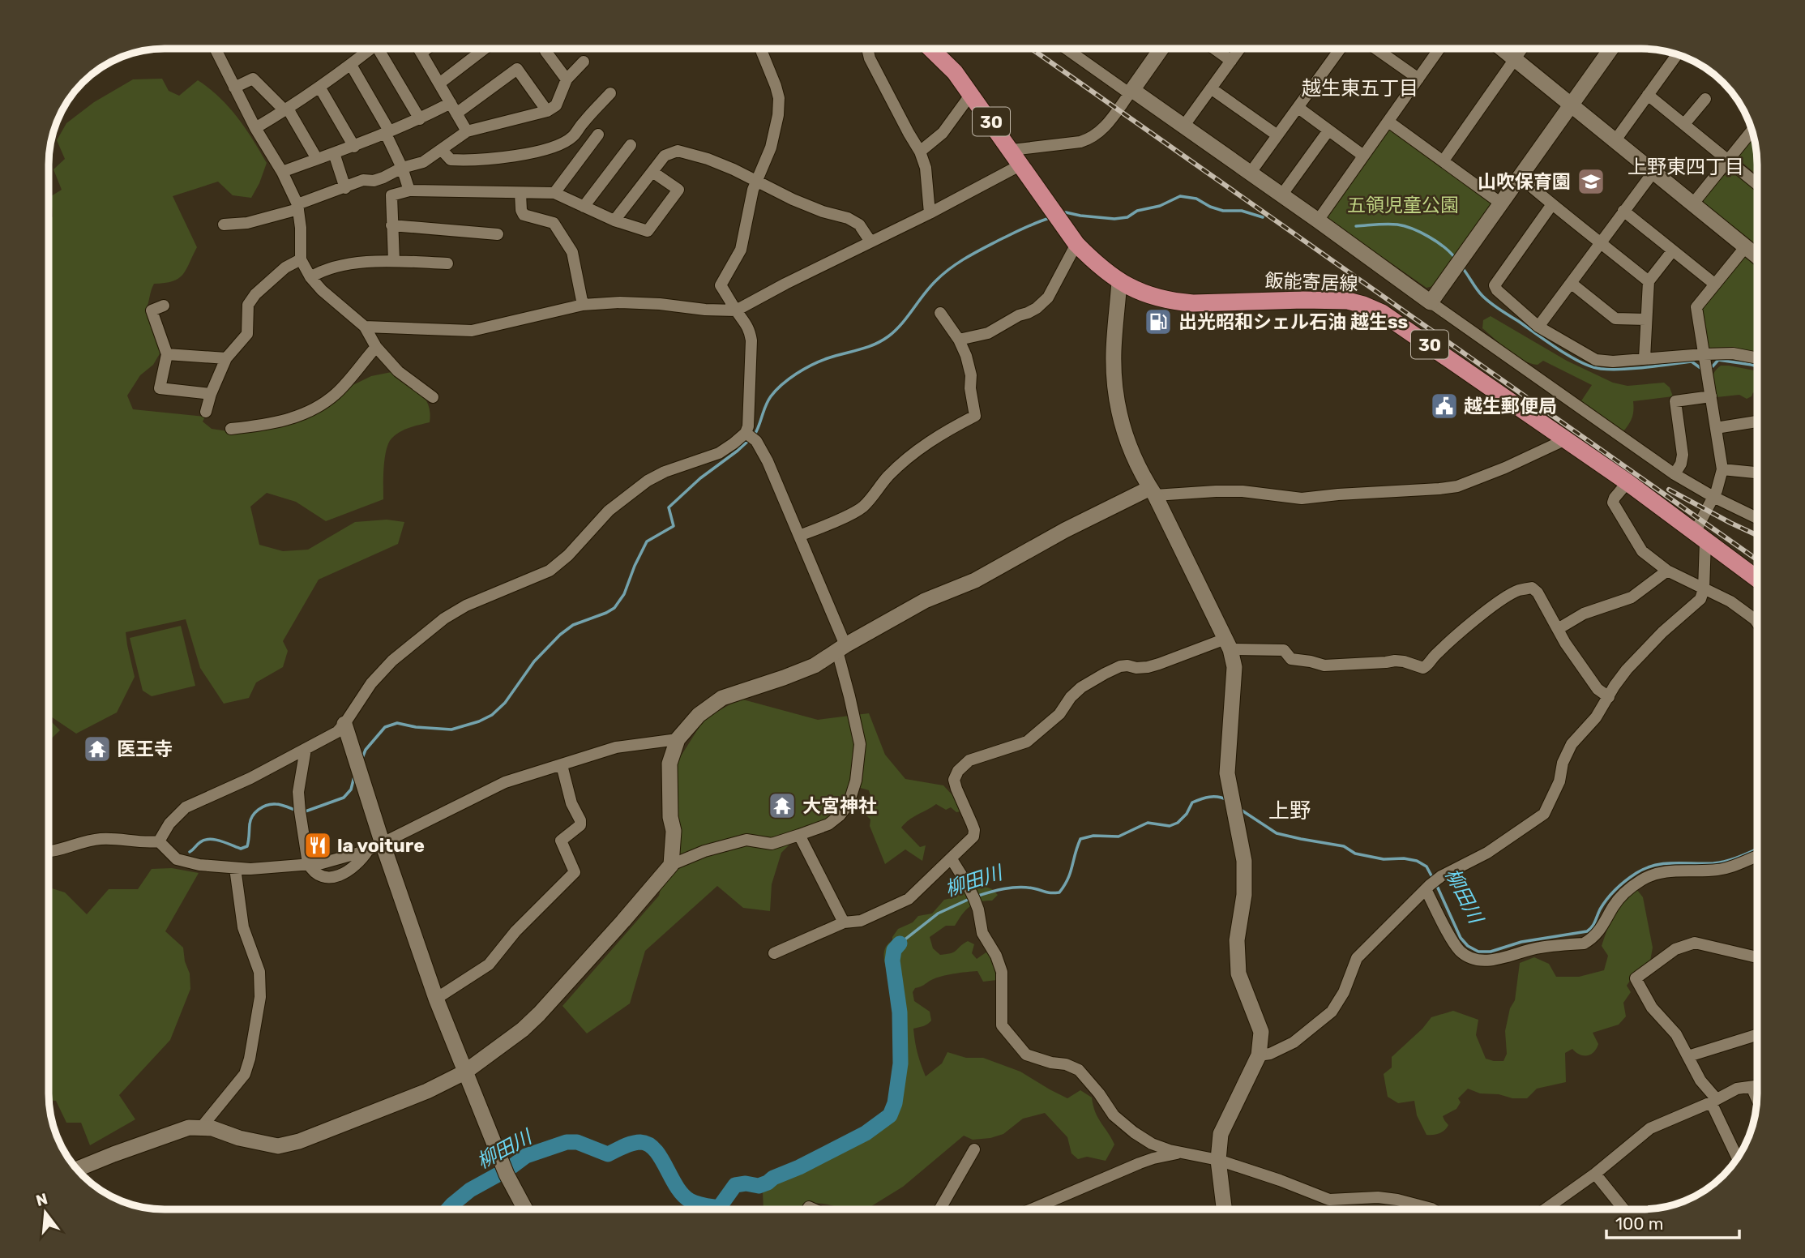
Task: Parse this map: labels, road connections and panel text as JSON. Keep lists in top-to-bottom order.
{
  "streets": {
    "main road": ["30", "飯能寄居線"]
  },
  "districts": ["越生東五丁目", "上野東四丁目", "上野"],
  "water": ["柳田川"],
  "parks": ["五領児童公園"],
  "places": {
    "school or university": ["山吹保育園"],
    "fuel station": ["出光昭和シェル石油 越生ss"],
    "public building": ["越生郵便局"],
    "temple": ["医王寺", "大宮神社"],
    "restaurant": ["la voiture"]
  },
  "scale_bar": "100 m",
  "north": "top"
}
